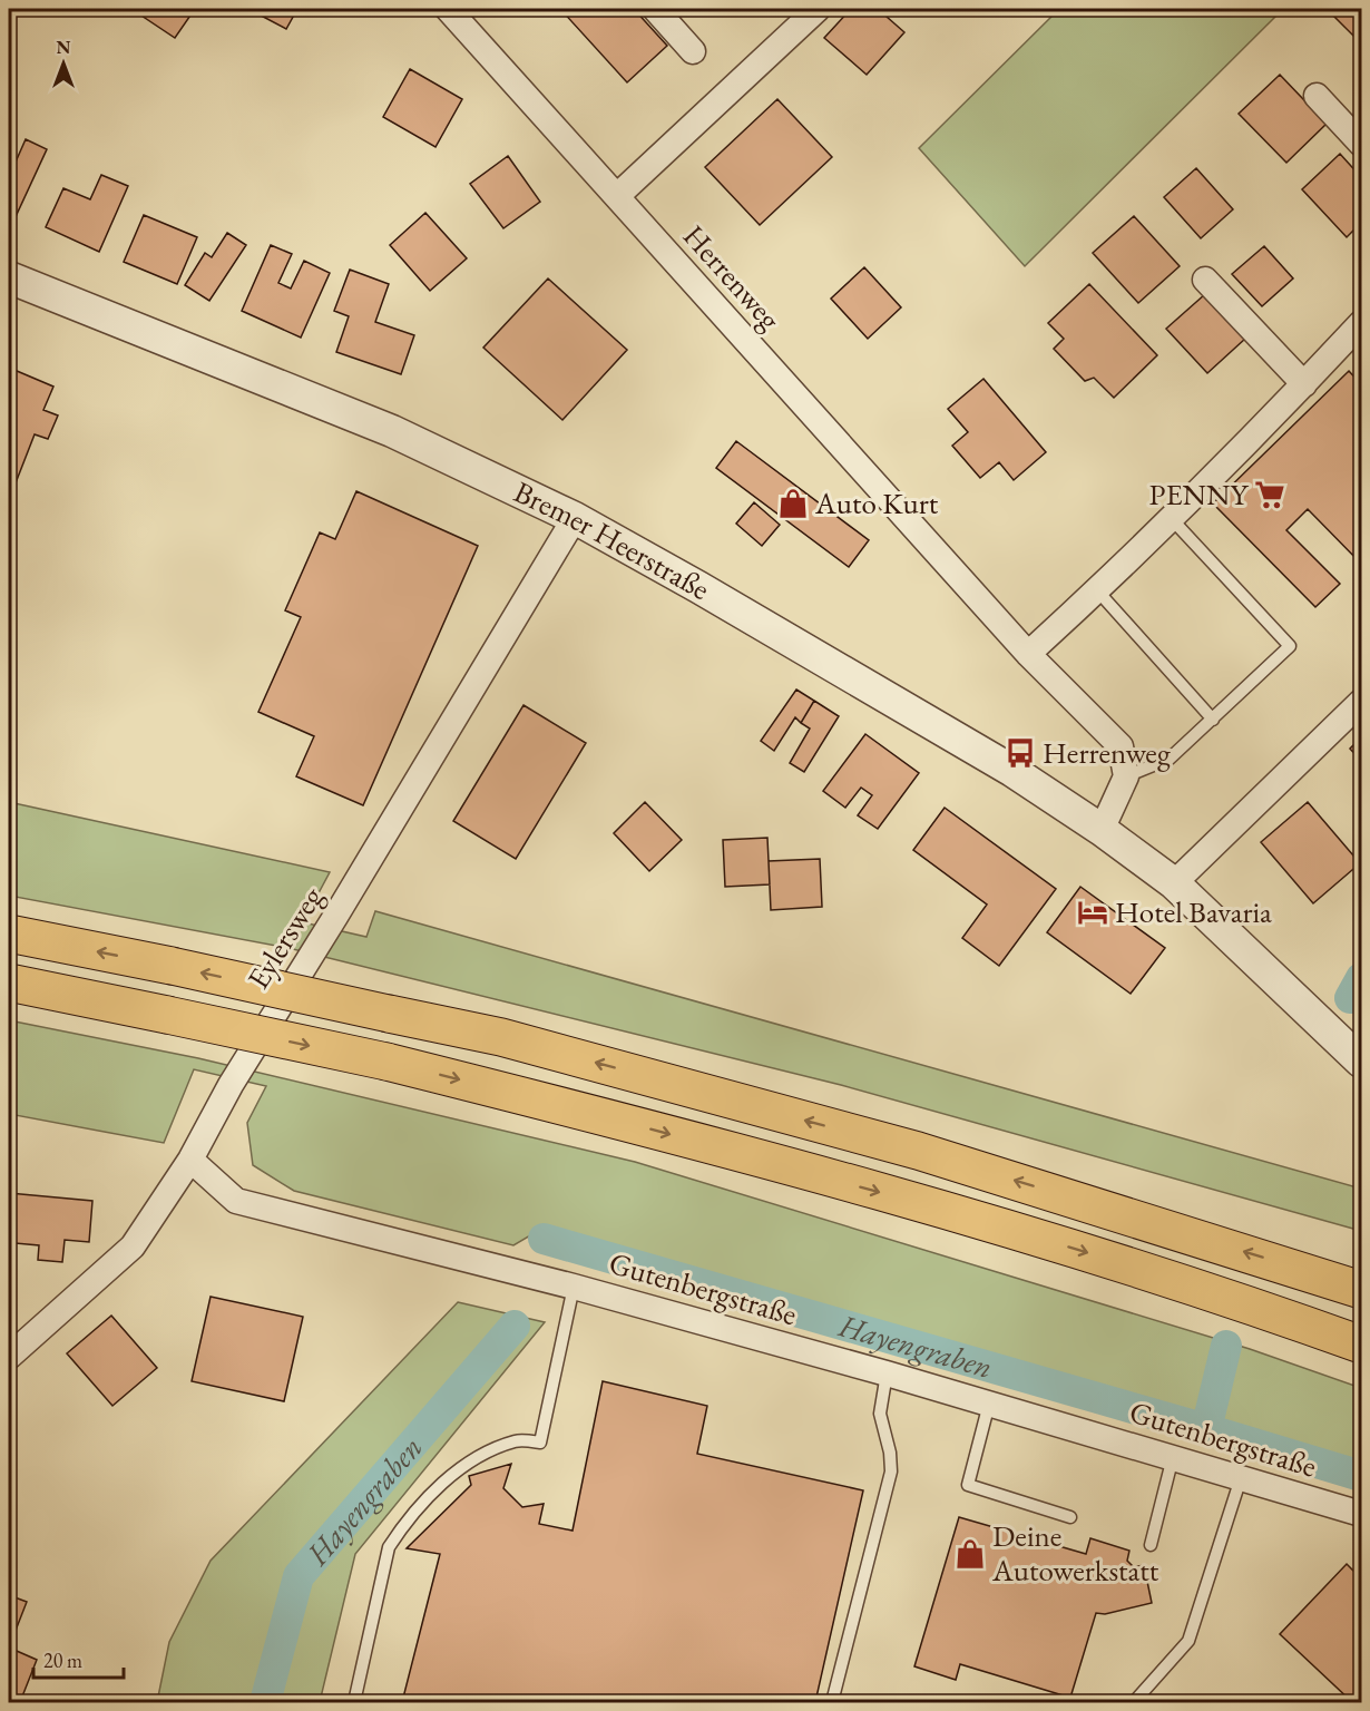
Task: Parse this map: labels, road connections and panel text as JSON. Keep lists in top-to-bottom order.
{
  "streets": {
    "street": [
      "Herrenweg",
      "Bremer Heerstraße",
      "Eylersweg",
      "Gutenbergstraße"
    ]
  },
  "crossings": [
    ["Bremer Heerstraße", "Eylersweg"],
    ["Eylersweg", "Gutenbergstraße"]
  ],
  "water": ["Hayengraben"],
  "places": {
    "supermarket": ["PENNY"],
    "shop": ["Auto Kurt", "Deine Autowerkstatt"],
    "bus stop": ["Herrenweg"],
    "hotel": ["Hotel Bavaria"]
  },
  "scale_bar": "20 m",
  "north": "top"
}
